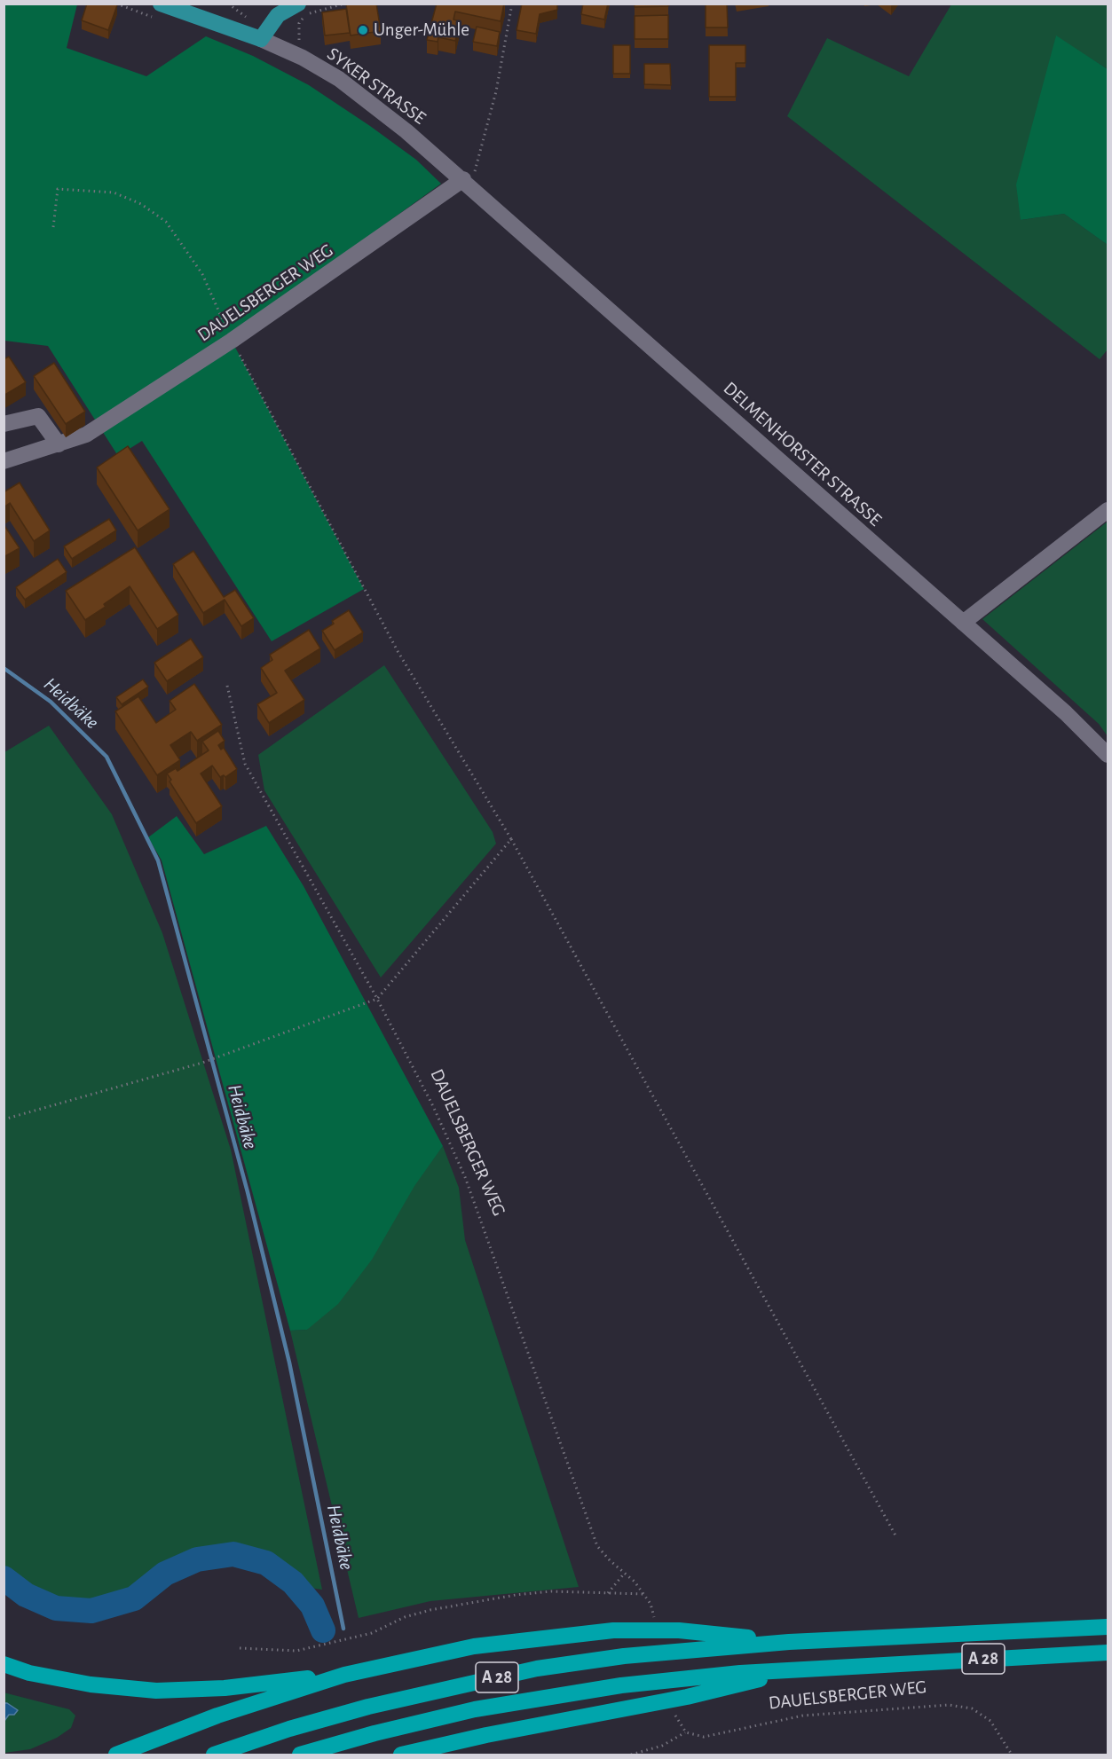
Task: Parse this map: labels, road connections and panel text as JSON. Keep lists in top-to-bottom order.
{
  "streets": {
    "highway": ["A 28"],
    "main road": ["SYKER STRASSE"],
    "street": ["DAUELSBERGER WEG", "DELMENHORSTER STRASSE"]
  },
  "crossings": [
    ["SYKER STRASSE", "DAUELSBERGER WEG"],
    ["SYKER STRASSE", "DELMENHORSTER STRASSE"],
    ["DAUELSBERGER WEG", "DELMENHORSTER STRASSE"]
  ],
  "water": ["Heidbäke"],
  "places": ["Unger-Mühle"]
}
